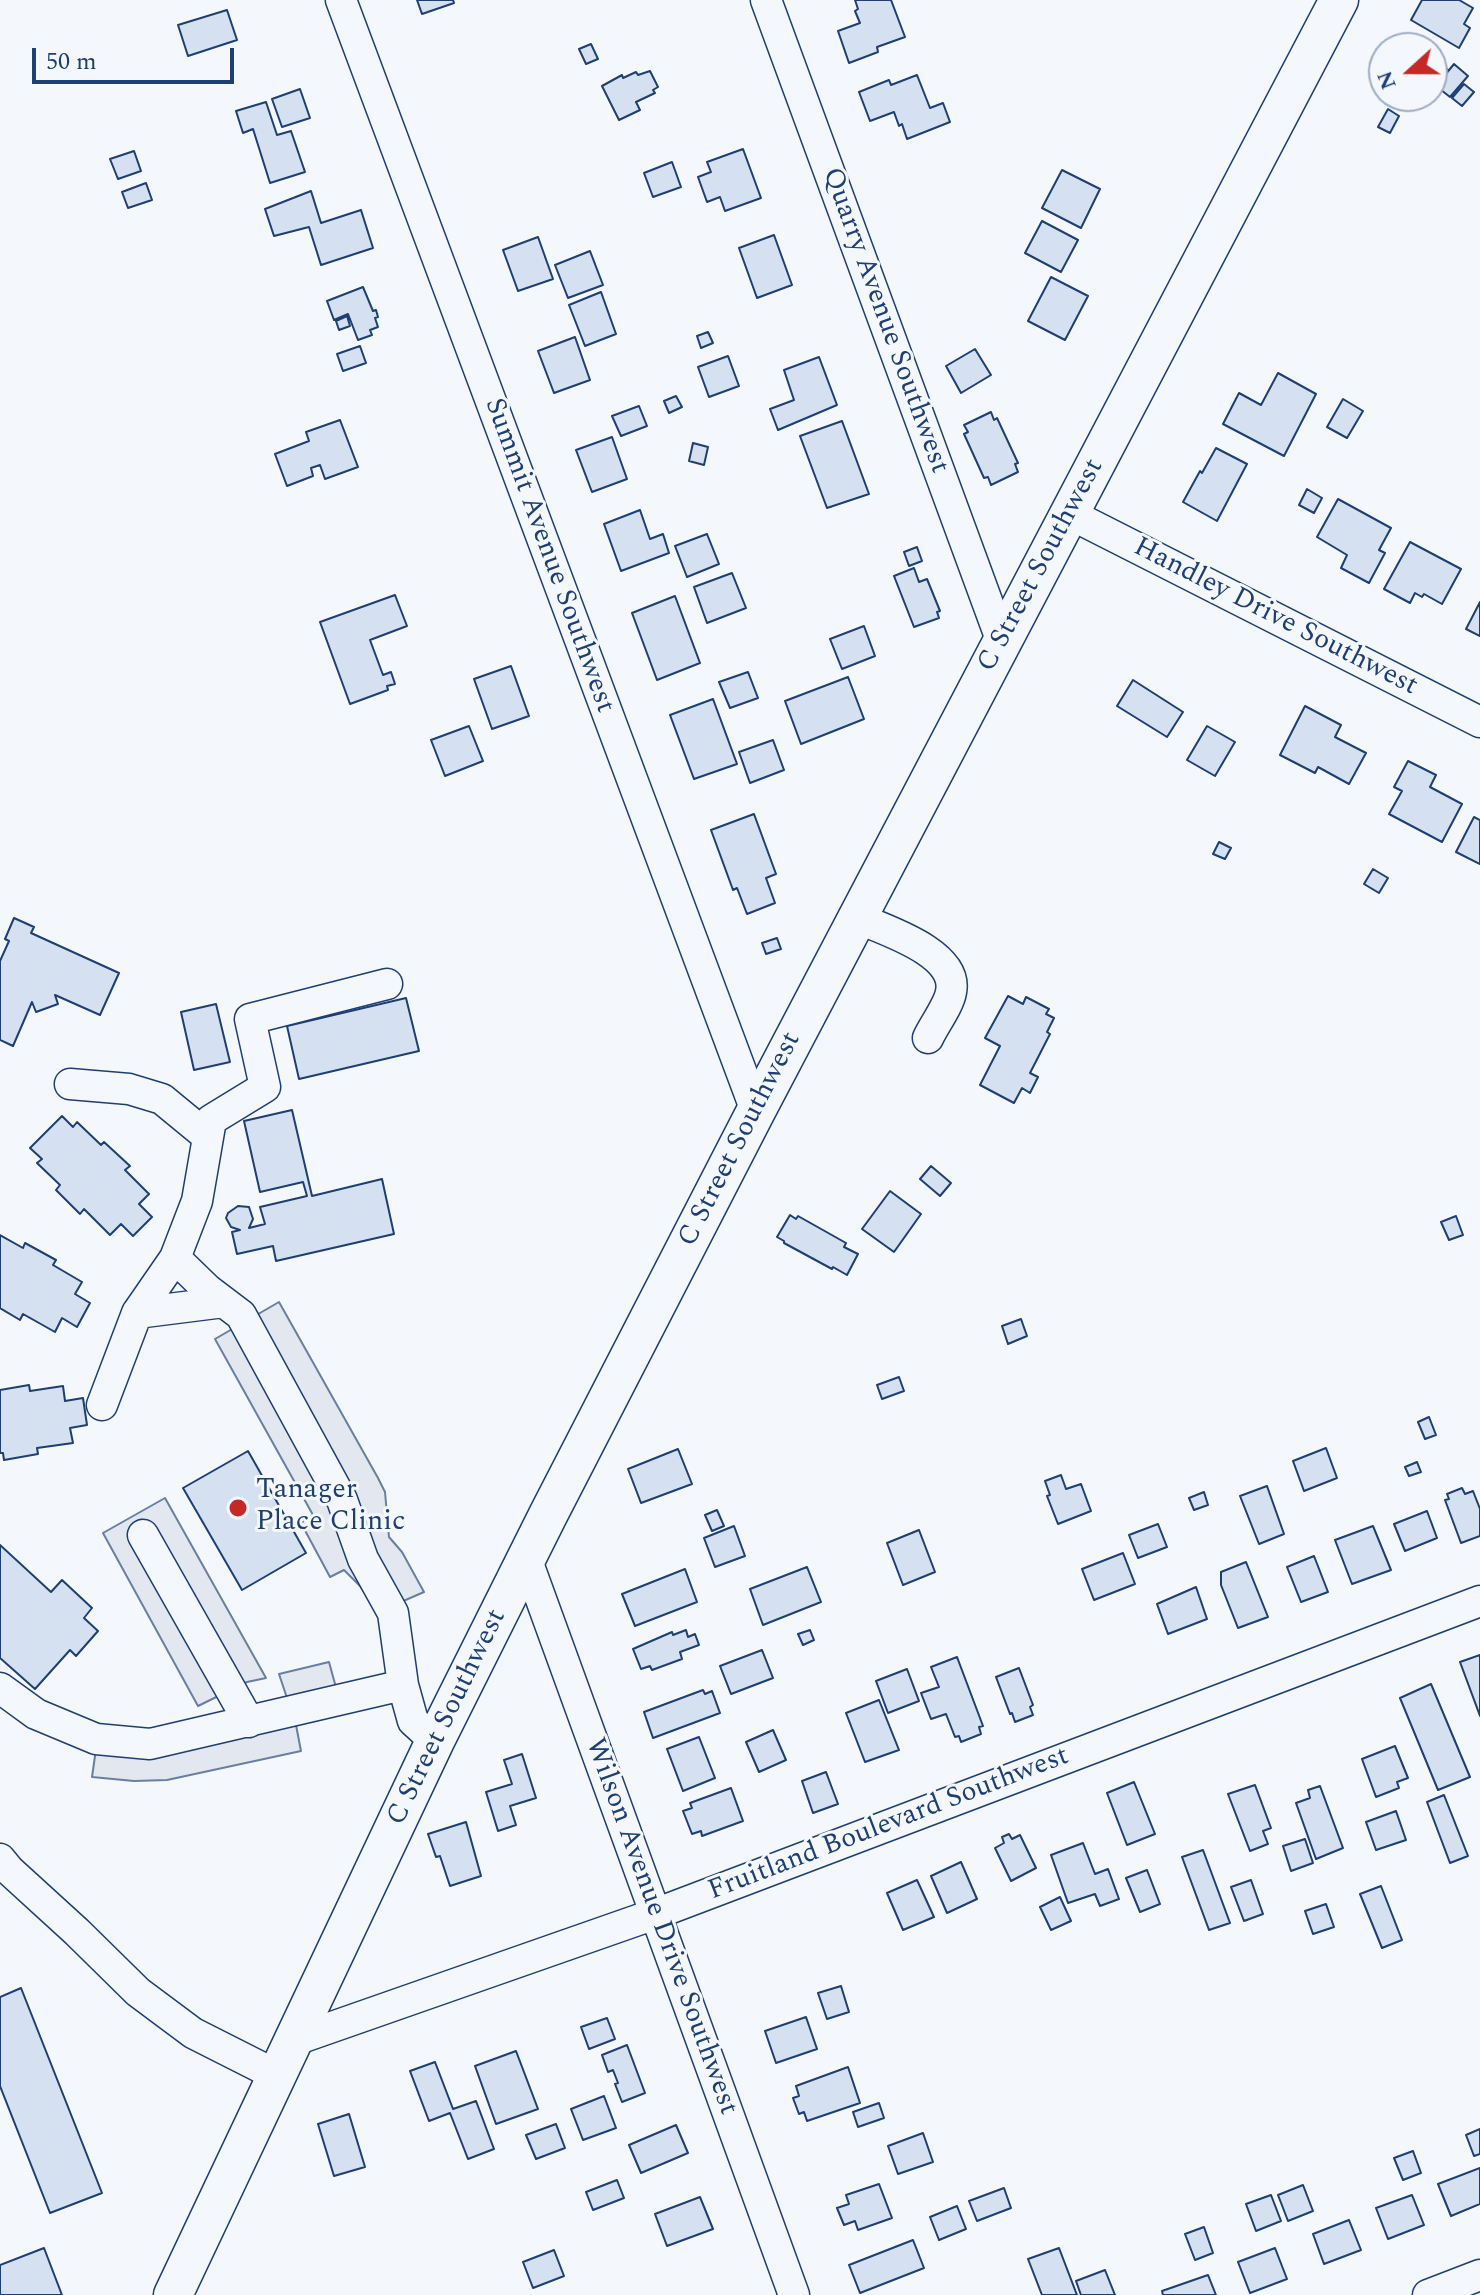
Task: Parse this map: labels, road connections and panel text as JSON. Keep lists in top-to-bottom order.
{
  "streets": {
    "main road": ["C Street Southwest"],
    "street": [
      "Quarry Avenue Southwest",
      "Summit Avenue Southwest",
      "Handley Drive Southwest",
      "Fruitland Boulevard Southwest",
      "Wilson Avenue Drive Southwest"
    ]
  },
  "crossings": [
    ["Quarry Avenue Southwest", "C Street Southwest"],
    ["Summit Avenue Southwest", "C Street Southwest"],
    ["C Street Southwest", "Handley Drive Southwest"],
    ["C Street Southwest", "Fruitland Boulevard Southwest"],
    ["C Street Southwest", "Wilson Avenue Drive Southwest"],
    ["Fruitland Boulevard Southwest", "Wilson Avenue Drive Southwest"]
  ],
  "places": ["Tanager Place Clinic"],
  "scale_bar": "50 m",
  "north": "left"
}
